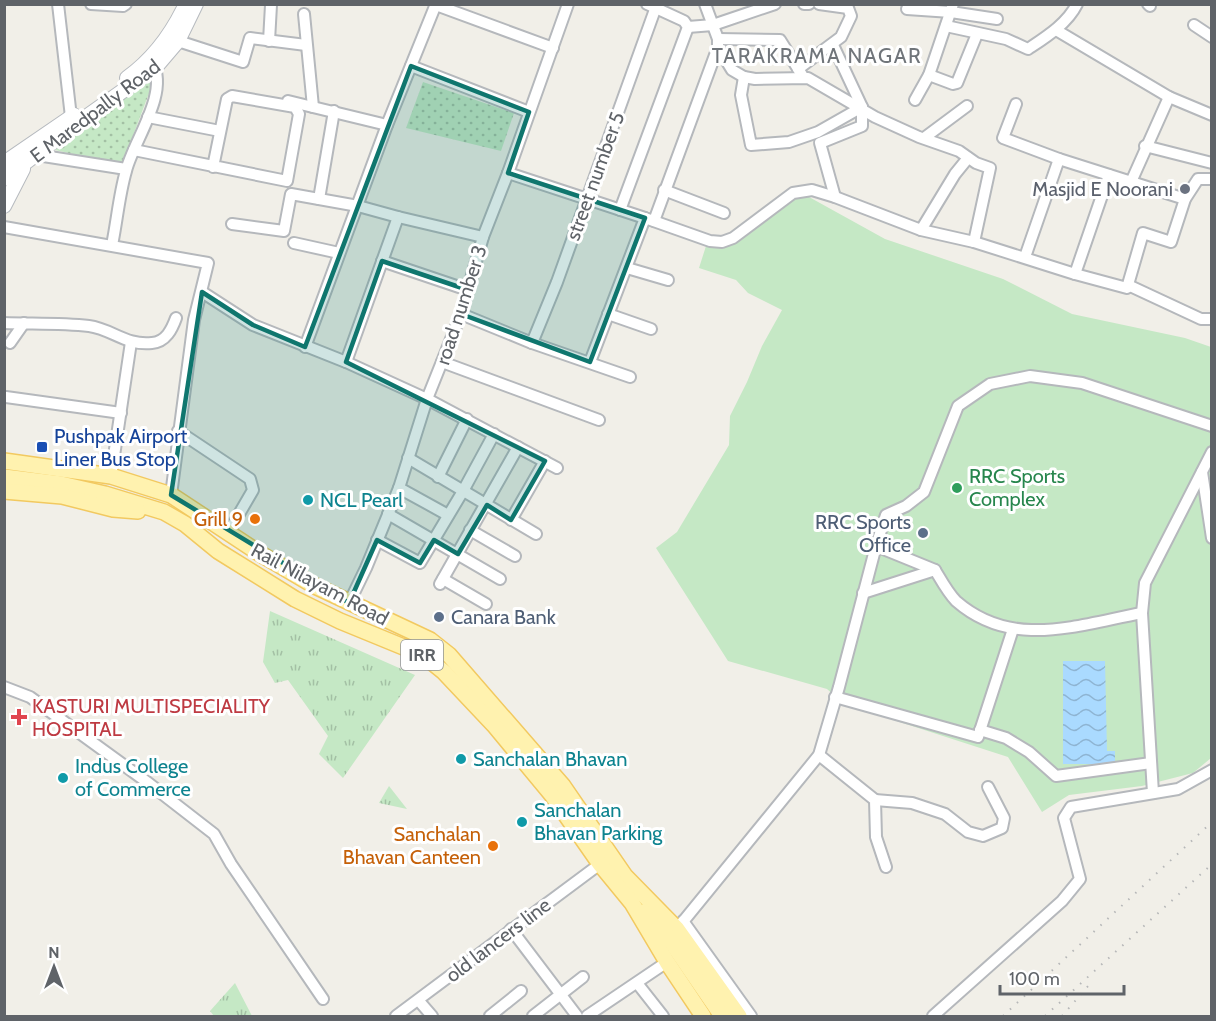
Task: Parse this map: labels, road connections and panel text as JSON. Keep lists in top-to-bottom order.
{
  "streets": {
    "main road": ["E Maredpally Road", "Rail Nilayam Road", "IRR"],
    "street": ["street number 5", "road number 3", "old lancers line"]
  },
  "crossings": [
    ["road number 3", "Rail Nilayam Road"],
    ["Rail Nilayam Road", "IRR"],
    ["Rail Nilayam Road", "old lancers line"]
  ],
  "districts": ["TARAKRAMA NAGAR"],
  "places": {
    "other": [
      "Masjid E Noorani",
      "RRC Sports Complex",
      "NCL Pearl",
      "Grill 9",
      "RRC Sports Office",
      "Canara Bank",
      "Sanchalan Bhavan",
      "Indus College of Commerce",
      "Sanchalan Bhavan Parking",
      "Sanchalan Bhavan Canteen"
    ],
    "transit": ["Pushpak Airport Liner Bus Stop"],
    "health": ["KASTURI MULTISPECIALITY HOSPITAL"]
  },
  "scale_bar": "100 m",
  "north": "top"
}
